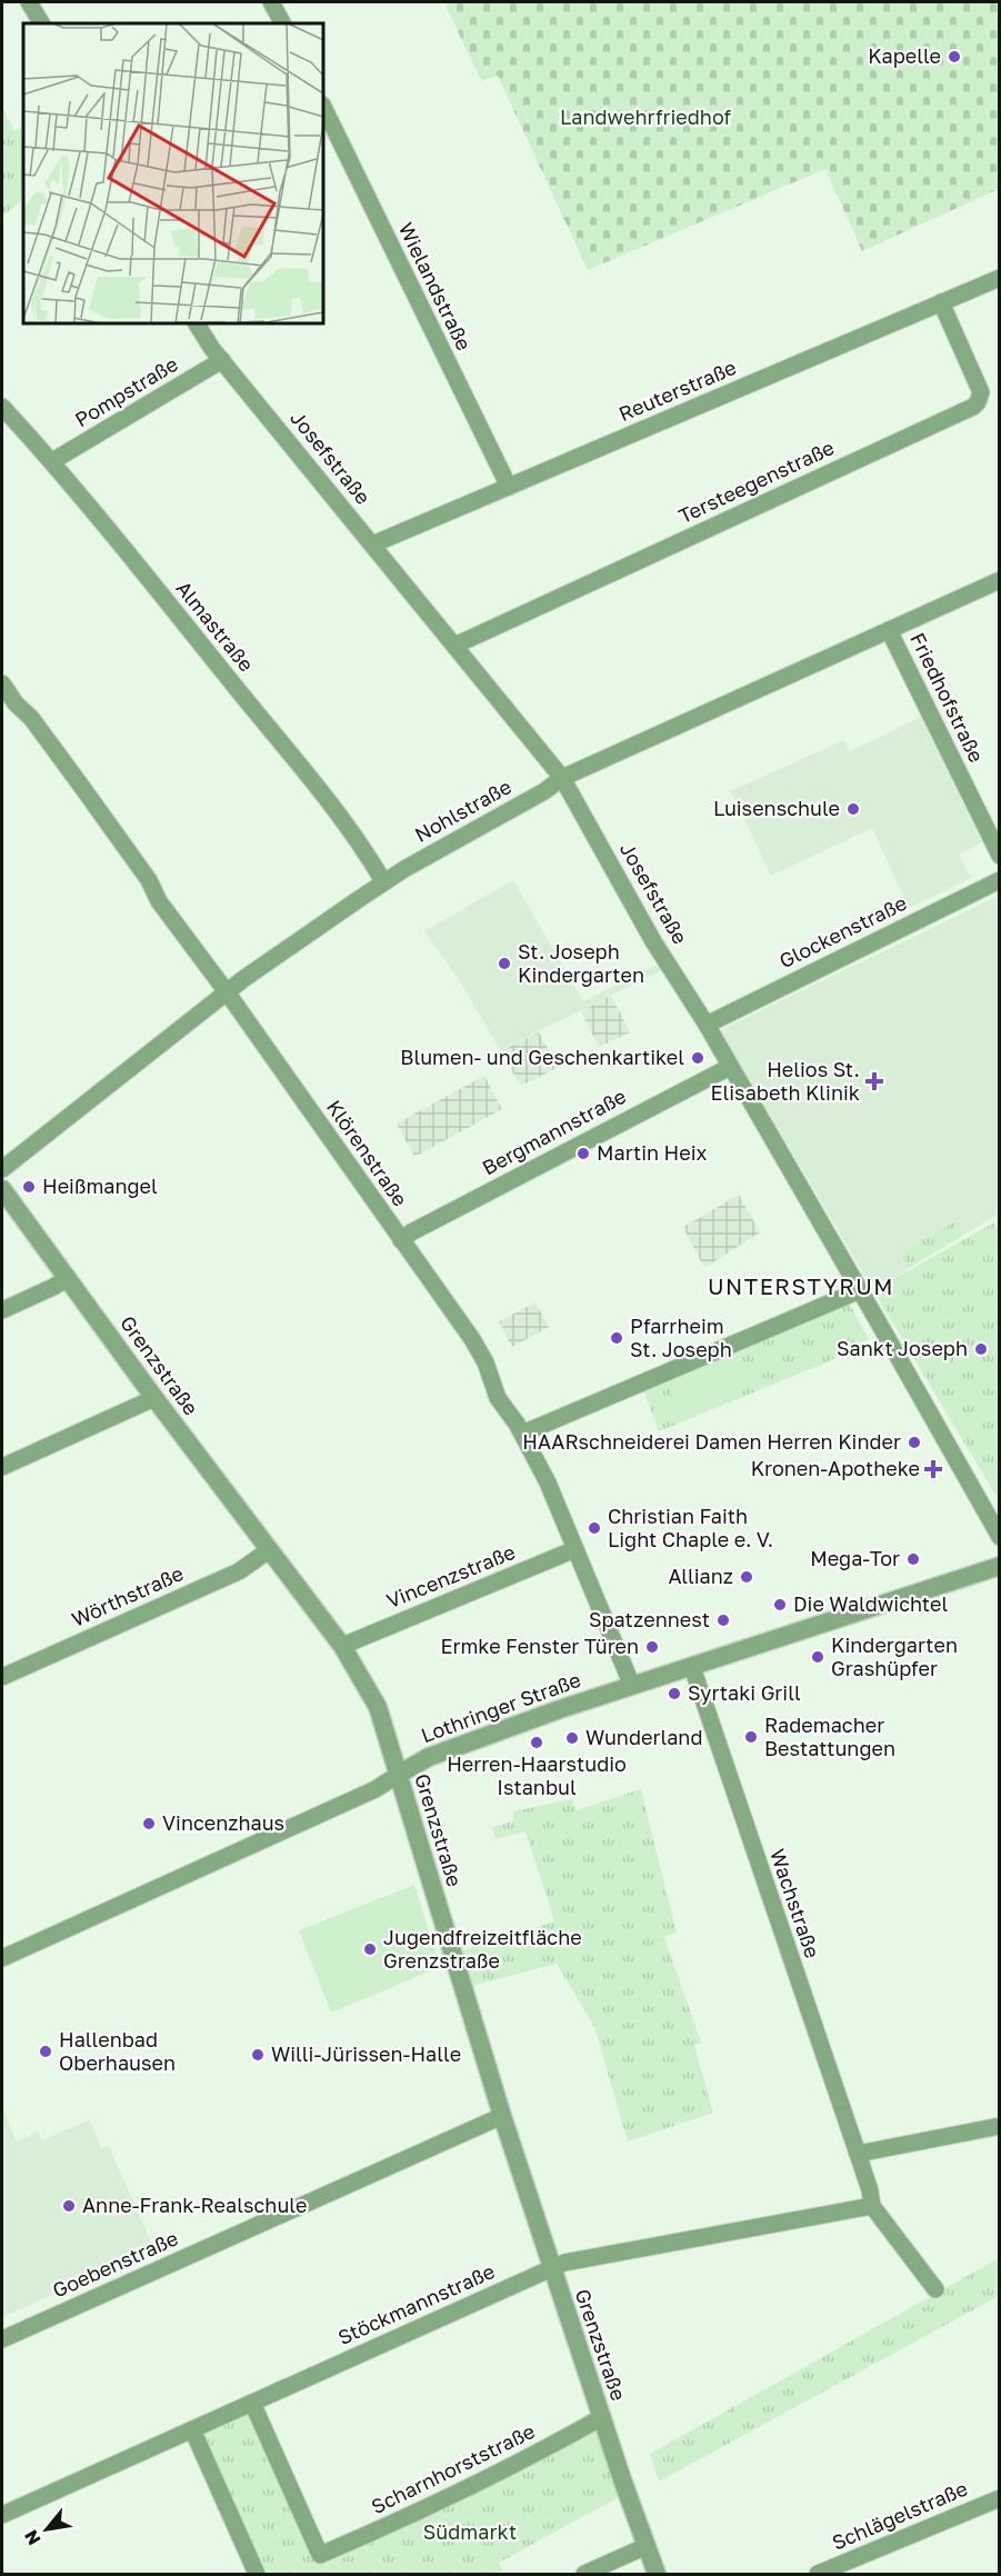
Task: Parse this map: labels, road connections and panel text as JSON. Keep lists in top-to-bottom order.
{
  "streets": {
    "street": [
      "Wielandstraße",
      "Reuterstraße",
      "Pompstraße",
      "Josefstraße",
      "Tersteegenstraße",
      "Almastraße",
      "Friedhofstraße",
      "Nohlstraße",
      "Glockenstraße",
      "Bergmannstraße",
      "Klörenstraße",
      "Grenzstraße",
      "Vincenzstraße",
      "Wörthstraße",
      "Lothringer Straße",
      "Wachstraße",
      "Goebenstraße",
      "Stöckmannstraße",
      "Scharnhorststraße",
      "Schlägelstraße"
    ]
  },
  "crossings": [
    ["Wielandstraße", "Reuterstraße"],
    ["Reuterstraße", "Josefstraße"],
    ["Reuterstraße", "Tersteegenstraße"],
    ["Pompstraße", "Josefstraße"],
    ["Pompstraße", "Almastraße"],
    ["Josefstraße", "Tersteegenstraße"],
    ["Josefstraße", "Nohlstraße"],
    ["Josefstraße", "Glockenstraße"],
    ["Josefstraße", "Bergmannstraße"],
    ["Almastraße", "Nohlstraße"],
    ["Friedhofstraße", "Nohlstraße"],
    ["Nohlstraße", "Klörenstraße"],
    ["Bergmannstraße", "Klörenstraße"],
    ["Klörenstraße", "Vincenzstraße"],
    ["Klörenstraße", "Lothringer Straße"],
    ["Grenzstraße", "Vincenzstraße"],
    ["Grenzstraße", "Wörthstraße"],
    ["Grenzstraße", "Lothringer Straße"],
    ["Grenzstraße", "Goebenstraße"],
    ["Grenzstraße", "Stöckmannstraße"],
    ["Grenzstraße", "Scharnhorststraße"],
    ["Lothringer Straße", "Wachstraße"],
    ["Stöckmannstraße", "Scharnhorststraße"]
  ],
  "districts": ["UNTERSTYRUM"],
  "parks": ["Landwehrfriedhof", "Südmarkt"],
  "places": {
    "other": [
      "Kapelle",
      "Luisenschule",
      "St. Joseph Kindergarten",
      "Blumen- und Geschenkartikel",
      "Martin Heix",
      "Heißmangel",
      "Pfarrheim St. Joseph",
      "Sankt Joseph",
      "HAARschneiderei Damen Herren Kinder",
      "Christian Faith Light Chaple e. V.",
      "Mega-Tor",
      "Allianz",
      "Die Waldwichtel",
      "Spatzennest",
      "Ermke Fenster Türen",
      "Kindergarten Grashüpfer",
      "Syrtaki Grill",
      "Rademacher Bestattungen",
      "Wunderland",
      "Herren-Haarstudio Istanbul",
      "Vincenzhaus",
      "Jugendfreizeitfläche Grenzstraße",
      "Hallenbad Oberhausen",
      "Willi-Jürissen-Halle",
      "Anne-Frank-Realschule"
    ],
    "health": ["Helios St. Elisabeth Klinik", "Kronen-Apotheke"]
  },
  "north": "bottom left"
}
